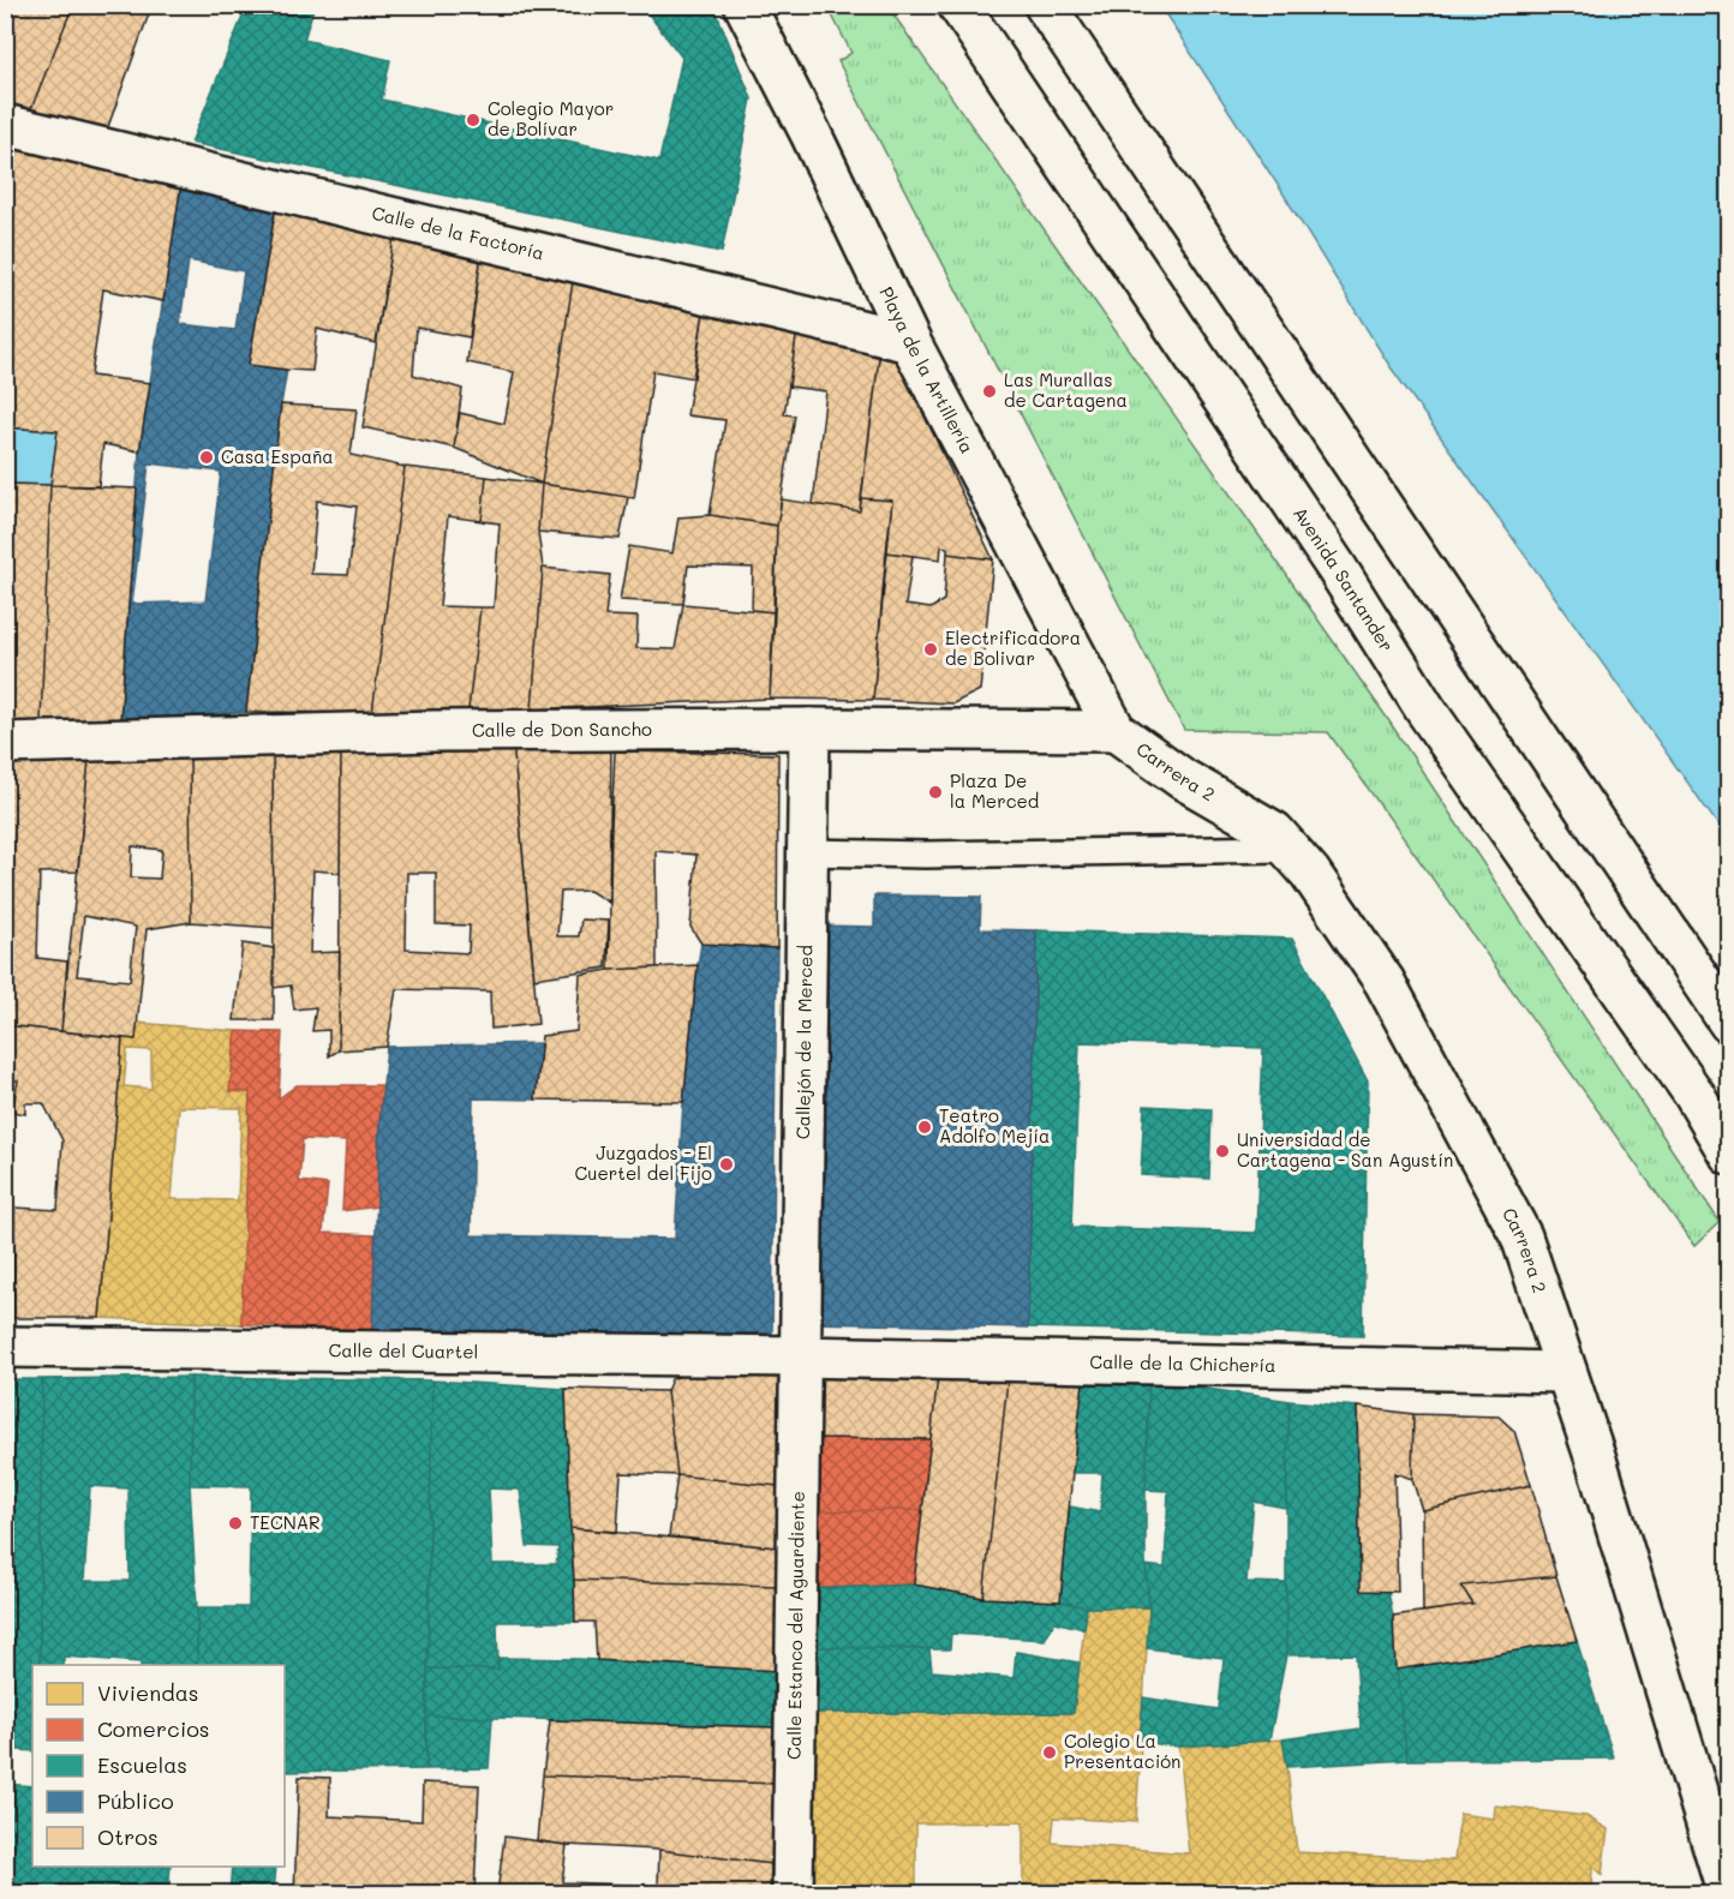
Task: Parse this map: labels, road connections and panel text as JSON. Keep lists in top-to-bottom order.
{
  "streets": {
    "street": [
      "Calle de la Factoría",
      "Playa de la Artillería",
      "Avenida Santander",
      "Calle de Don Sancho",
      "Carrera 2",
      "Callejón de la Merced",
      "Calle del Cuartel",
      "Calle de la Chichería",
      "Calle Estanco del Aguardiente"
    ]
  },
  "crossings": [
    ["Calle de la Factoría", "Playa de la Artillería"],
    ["Playa de la Artillería", "Calle de Don Sancho"],
    ["Playa de la Artillería", "Carrera 2"],
    ["Calle de Don Sancho", "Carrera 2"],
    ["Calle de Don Sancho", "Callejón de la Merced"],
    ["Carrera 2", "Calle de la Chichería"],
    ["Callejón de la Merced", "Calle del Cuartel"],
    ["Callejón de la Merced", "Calle de la Chichería"],
    ["Callejón de la Merced", "Calle Estanco del Aguardiente"],
    ["Calle del Cuartel", "Calle de la Chichería"],
    ["Calle del Cuartel", "Calle Estanco del Aguardiente"],
    ["Calle de la Chichería", "Calle Estanco del Aguardiente"]
  ],
  "places": [
    "Colegio Mayor de Bolívar",
    "Las Murallas de Cartagena",
    "Casa España",
    "Electrificadora de Bolivar",
    "Plaza De la Merced",
    "Teatro Adolfo Mejía",
    "Universidad de Cartagena - San Agustín",
    "Juzgados - El Cuertel del Fijo",
    "TECNAR",
    "Colegio La Presentación"
  ],
  "legend": [
    "Viviendas",
    "Comercios",
    "Escuelas",
    "Público",
    "Otros"
  ]
}
